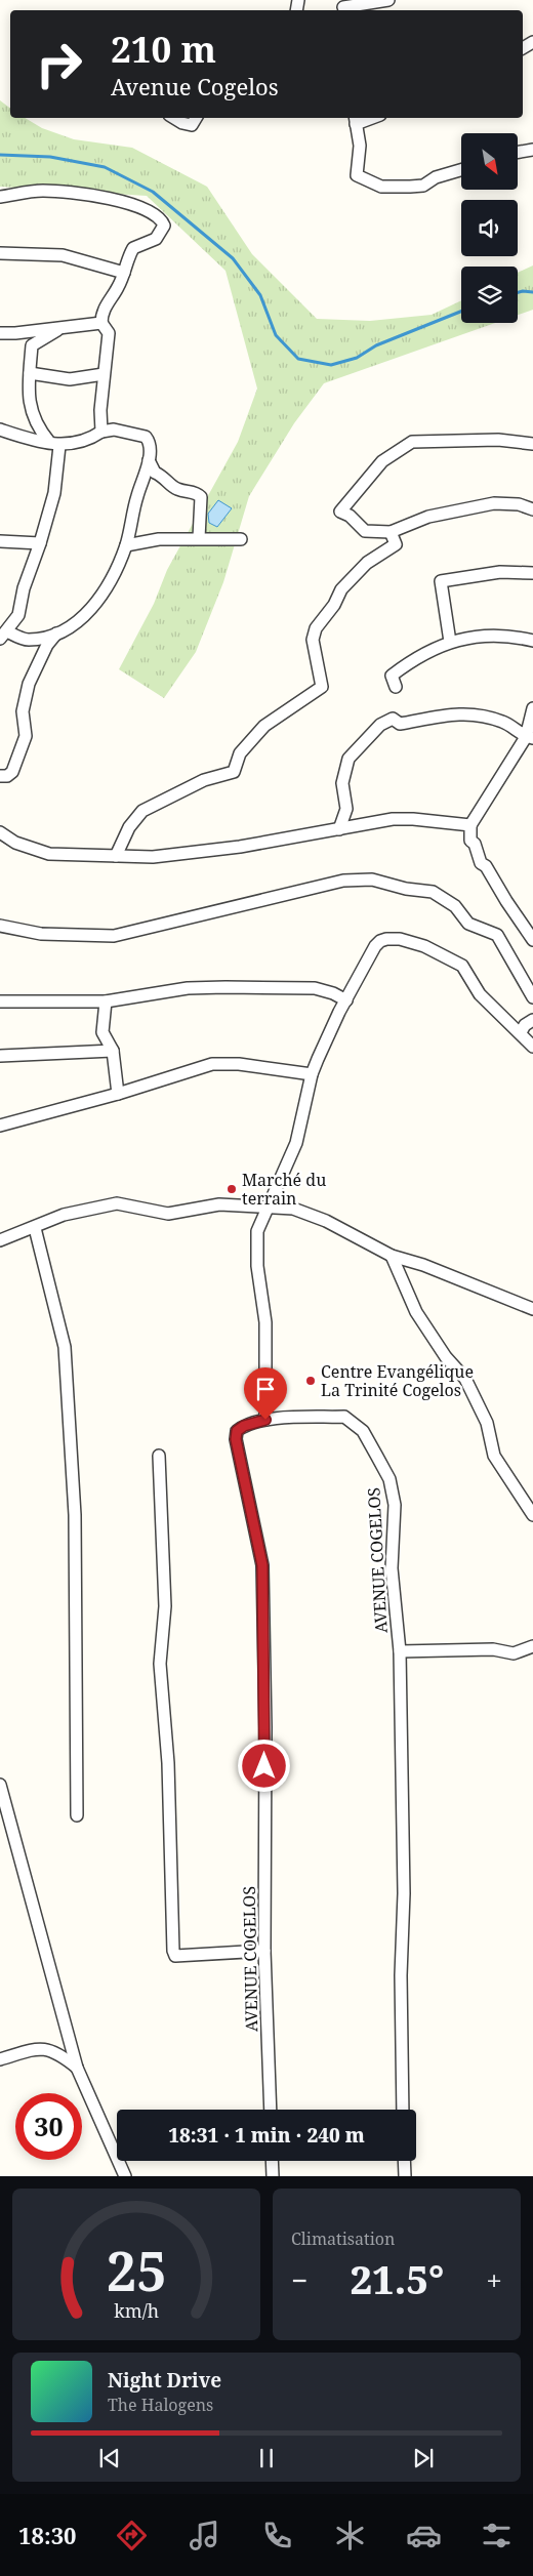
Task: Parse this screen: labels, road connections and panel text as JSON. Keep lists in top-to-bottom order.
{
  "streets": {
    "street": ["AVENUE COGELOS"]
  },
  "places": ["Marché du terrain", "Centre Evangélique La Trinité Cogelos"],
  "north": "bottom right",
  "page": {
    "turn": ["210 m", "Avenue Cogelos"],
    "limit": "30",
    "trip": "18:31 · 1 min · 240 m",
    "tile": "Climatisation",
    "heat": ["−", "21.5°", "+"],
    "song": ["Night Drive", "The Halogens"],
    "tabs": "18:30",
    "gauge": ["25", "km/h"]
  }
}
